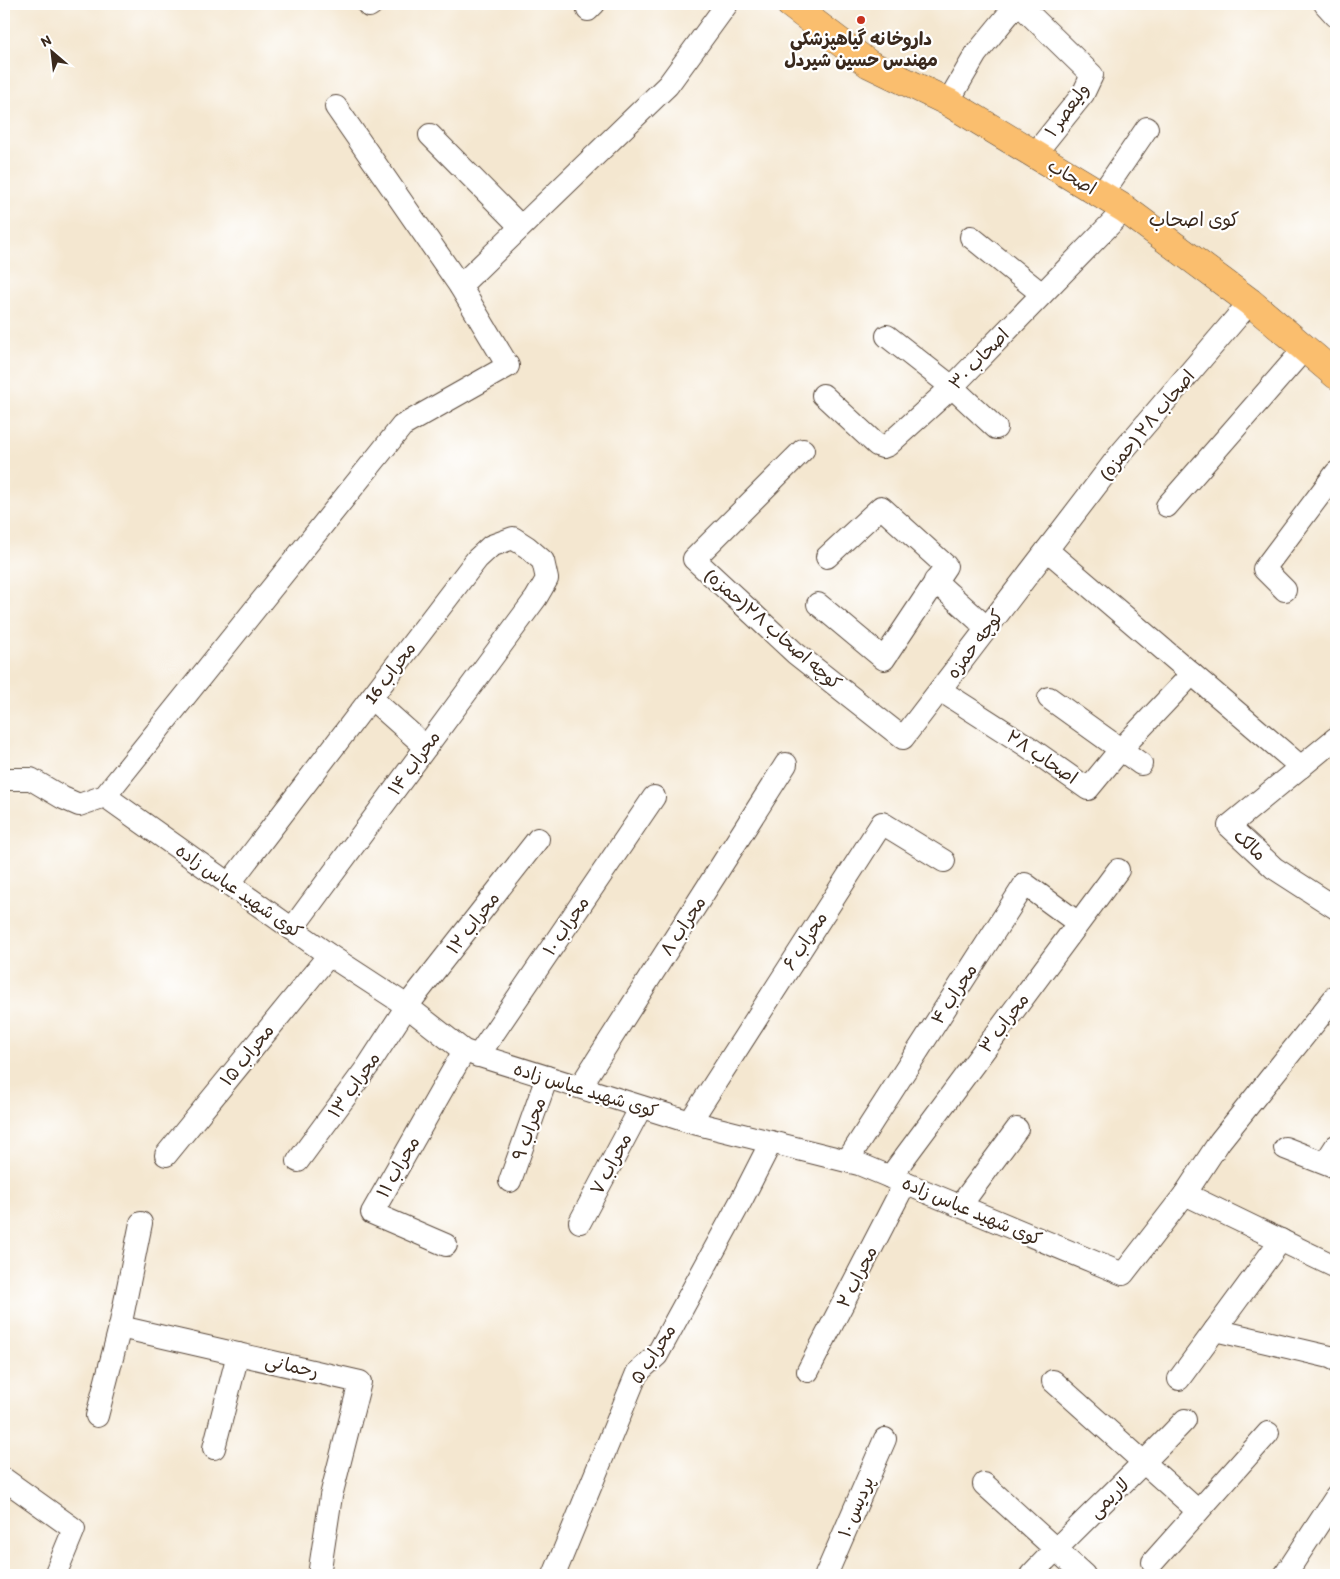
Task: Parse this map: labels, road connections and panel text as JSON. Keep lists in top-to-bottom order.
{
  "streets": {
    "main road": ["اصحاب"],
    "street": [
      "ولیعصر ۱",
      "اصحاب ۳۰",
      "اصحاب ۲۸ (حمزه)",
      "کوچه اصحاب ۲۸(حمزه)",
      "کوچه حمزه",
      "محراب 16",
      "اصحاب ۲۸",
      "محراب ۱۴",
      "مالک",
      "کوی شهید عباس زاده",
      "محراب ۱۲",
      "محراب ۱۰",
      "محراب ۸",
      "محراب ۶",
      "محراب ۴",
      "محراب ۳",
      "محراب ۱۵",
      "محراب ۱۳",
      "محراب ۹",
      "محراب ۷",
      "محراب ۱۱",
      "محراب ۲",
      "محراب ۵",
      "رحمانی",
      "لاریمی",
      "پردیس ۱۰"
    ]
  },
  "crossings": [
    ["ولیعصر ۱", "اصحاب"],
    ["اصحاب", "اصحاب ۳۰"],
    ["اصحاب", "اصحاب ۲۸ (حمزه)"],
    ["اصحاب ۲۸ (حمزه)", "کوچه حمزه"],
    ["کوچه اصحاب ۲۸(حمزه)", "کوچه حمزه"],
    ["کوچه حمزه", "اصحاب ۲۸"],
    ["محراب 16", "محراب ۱۴"],
    ["محراب 16", "کوی شهید عباس زاده"],
    ["محراب ۱۴", "کوی شهید عباس زاده"],
    ["کوی شهید عباس زاده", "محراب ۱۲"],
    ["کوی شهید عباس زاده", "محراب ۱۰"],
    ["کوی شهید عباس زاده", "محراب ۸"],
    ["کوی شهید عباس زاده", "محراب ۶"],
    ["کوی شهید عباس زاده", "محراب ۴"],
    ["کوی شهید عباس زاده", "محراب ۳"],
    ["کوی شهید عباس زاده", "محراب ۱۵"],
    ["کوی شهید عباس زاده", "محراب ۱۳"],
    ["کوی شهید عباس زاده", "محراب ۹"],
    ["کوی شهید عباس زاده", "محراب ۷"],
    ["کوی شهید عباس زاده", "محراب ۱۱"],
    ["کوی شهید عباس زاده", "محراب ۲"],
    ["کوی شهید عباس زاده", "محراب ۵"],
    ["محراب ۱۲", "محراب ۱۳"],
    ["محراب ۱۰", "محراب ۱۱"],
    ["محراب ۴", "محراب ۳"],
    ["محراب ۳", "محراب ۲"]
  ],
  "districts": ["کوی اصحاب"],
  "places": ["داروخانه گیاهپزشکی مهندس حسین شیردل"],
  "north": "top left"
}
